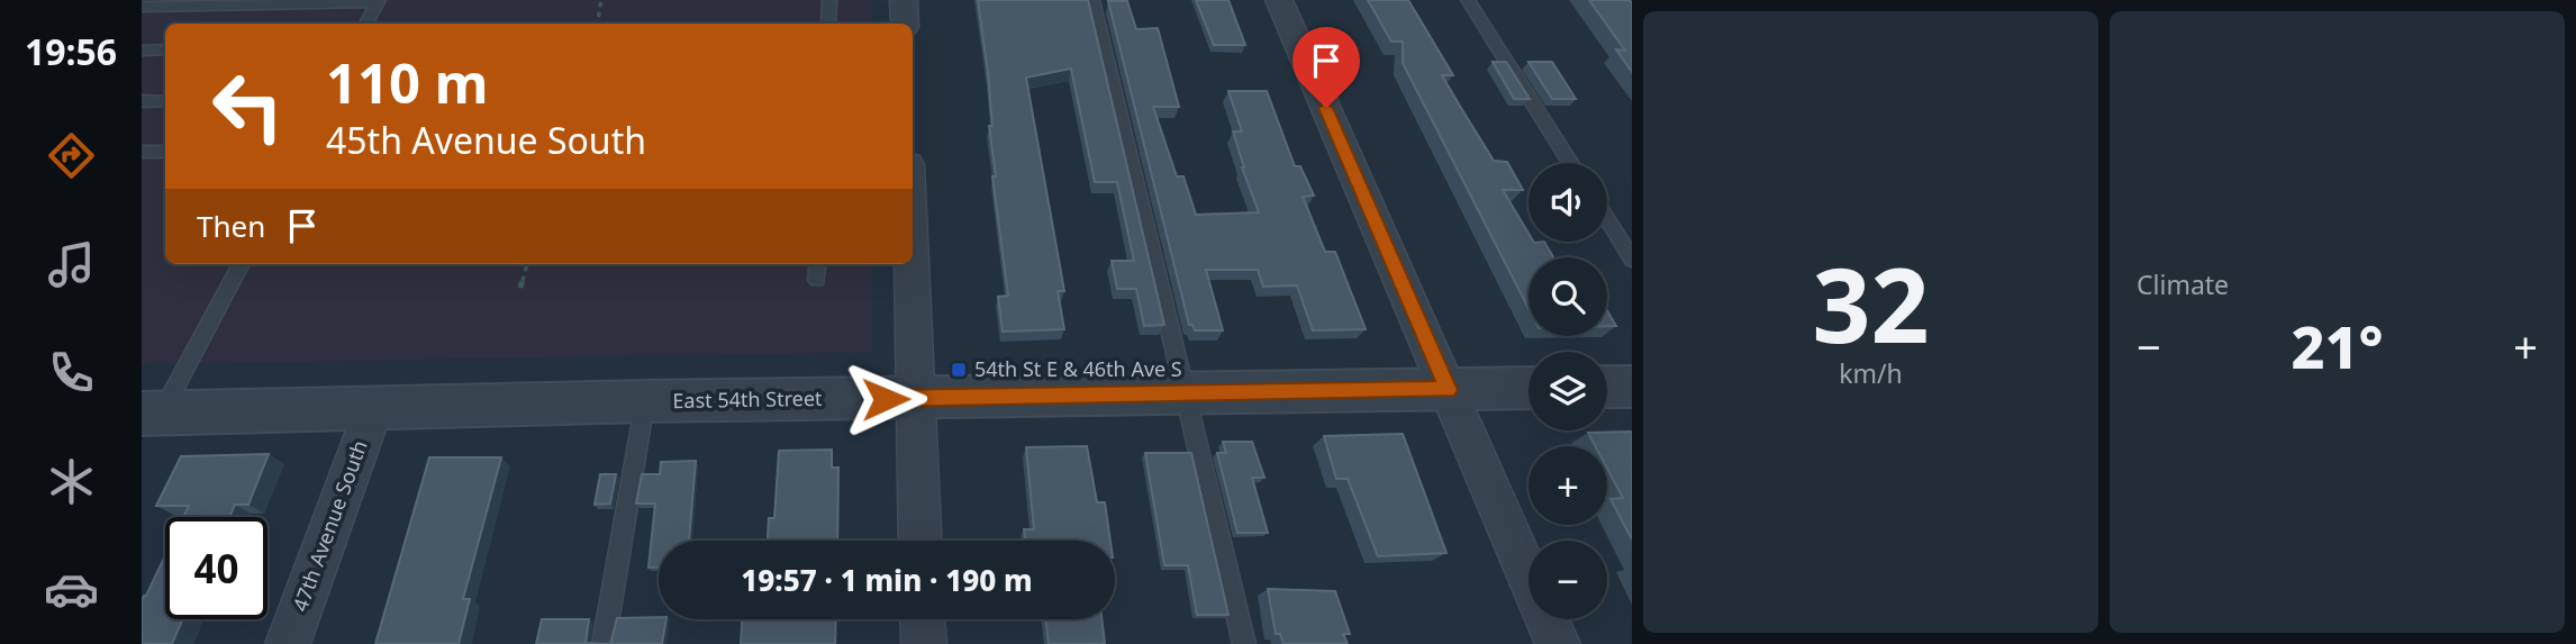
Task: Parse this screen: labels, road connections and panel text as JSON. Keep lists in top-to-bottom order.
{
  "streets": {
    "street": ["East 54th Street", "47th Avenue South"]
  },
  "crossings": [
    ["East 54th Street", "47th Avenue South"]
  ],
  "places": {
    "transit": ["54th St E & 46th Ave S"]
  },
  "page": {
    "tabs": "19:56",
    "tile": [
      ["32", "km/h"],
      "Climate"
    ],
    "turn": ["110 m", "45th Avenue South"],
    "map_buttons": ["+", "−"],
    "then": "Then",
    "heat": ["−", "21°", "+"],
    "limit": "40",
    "trip": "19:57 · 1 min · 190 m"
  }
}
